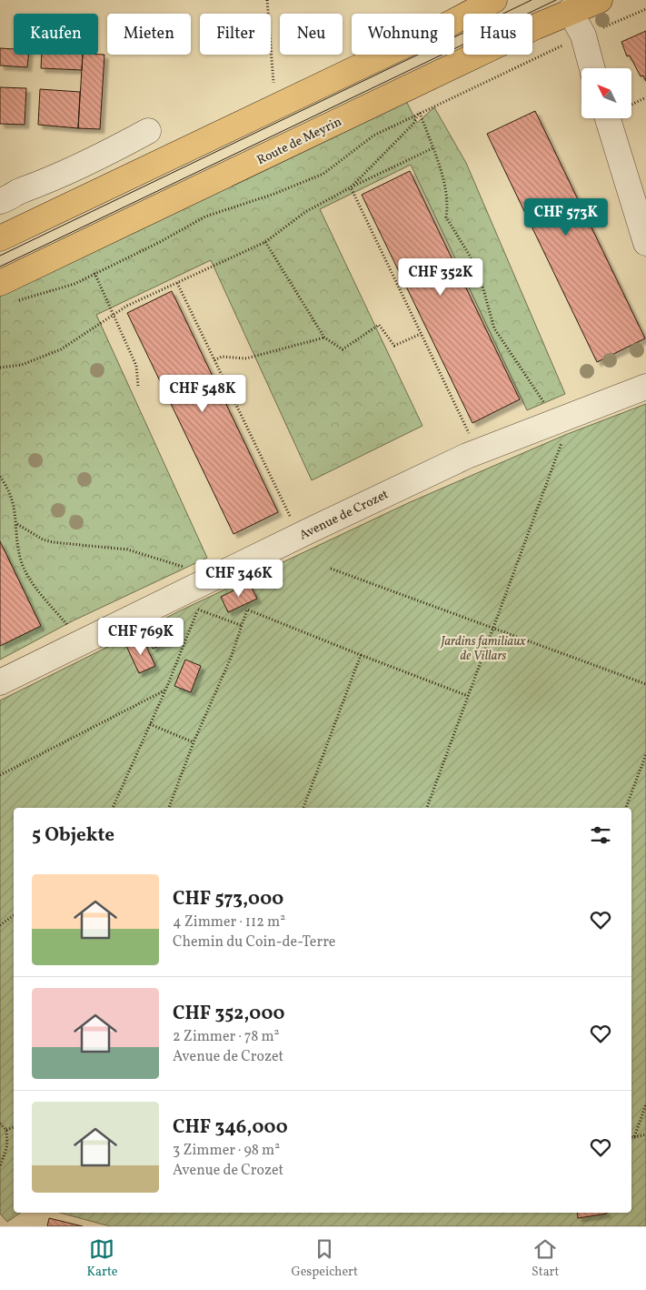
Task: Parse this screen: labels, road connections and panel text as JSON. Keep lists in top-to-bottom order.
{
  "streets": {
    "main road": ["Route de Meyrin"],
    "street": ["Avenue de Crozet"]
  },
  "parks": ["Jardins familiaux de Villars"],
  "north": "top left",
  "page": {
    "chip": [
      "Kaufen",
      "Mieten",
      "Filter",
      "Neu",
      "Wohnung",
      "Haus"
    ],
    "price": [
      "CHF 573K",
      "CHF 352K",
      "CHF 548K",
      "CHF 346K",
      "CHF 769K"
    ],
    "heading": "5 Objekte",
    "list": [
      {
        "name": "CHF 573,000",
        "note": "4 Zimmer · 112 m² · Chemin du Coin-de-Terre"
      },
      {
        "name": "CHF 352,000",
        "note": "2 Zimmer · 78 m² · Avenue de Crozet"
      },
      {
        "name": "CHF 346,000",
        "note": "3 Zimmer · 98 m² · Avenue de Crozet"
      }
    ],
    "tabs": ["Karte", "Gespeichert", "Start"]
  }
}
